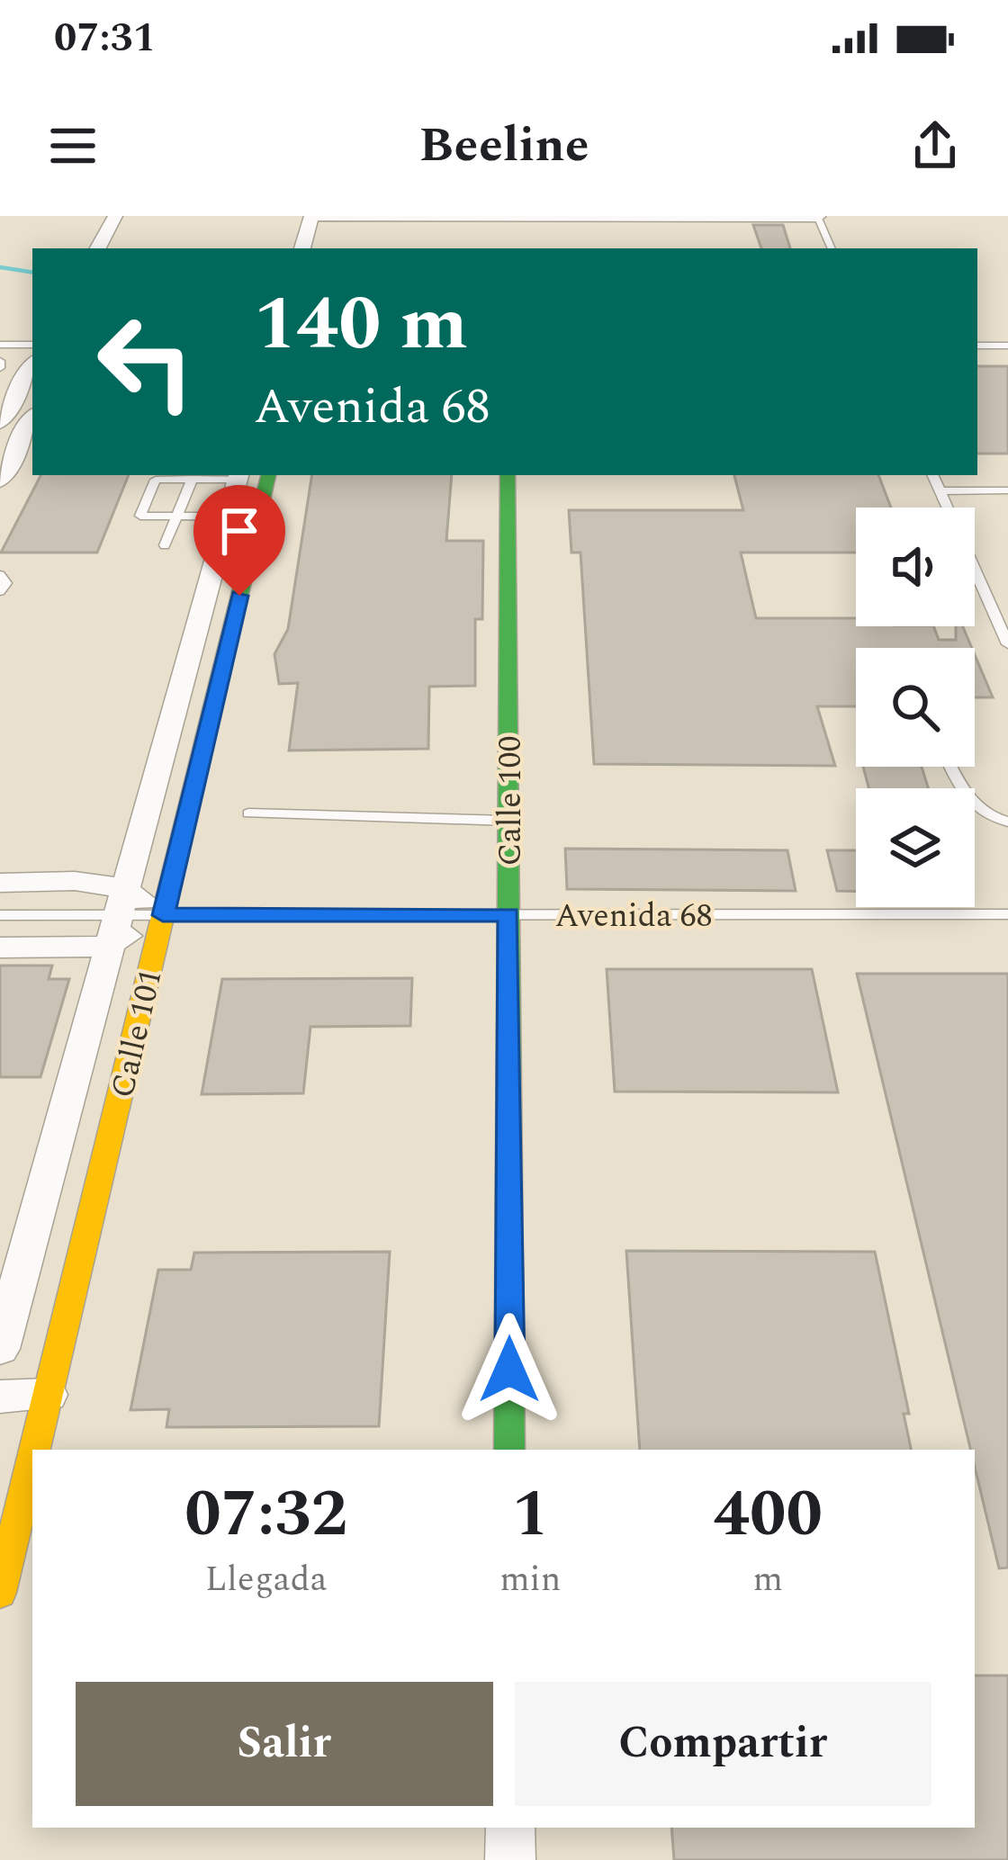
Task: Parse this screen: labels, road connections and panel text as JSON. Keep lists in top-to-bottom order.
{
  "streets": {
    "street": ["Calle 100", "Calle 101"],
    "lane": ["Avenida 68"]
  },
  "crossings": [
    ["Calle 100", "Avenida 68"],
    ["Avenida 68", "Calle 101"]
  ],
  "page": {
    "status": "07:31",
    "header": "Beeline",
    "turn": ["140 m", "Avenida 68"],
    "eta": [
      "07:32",
      "Llegada",
      "1",
      "min",
      "400",
      "m"
    ],
    "buttons": ["Salir", "Compartir"]
  }
}
